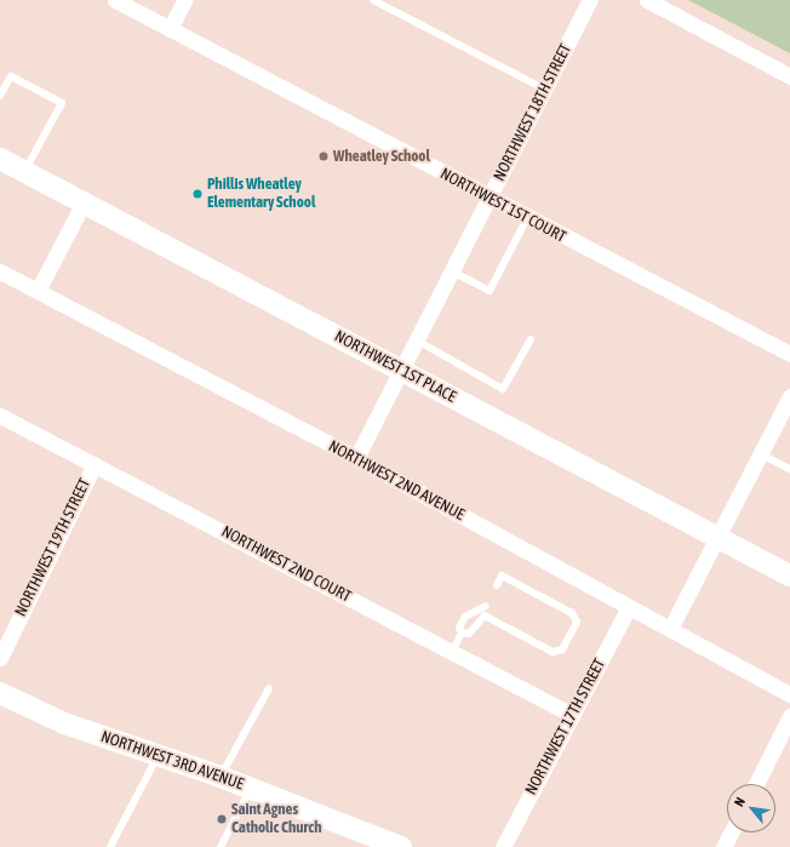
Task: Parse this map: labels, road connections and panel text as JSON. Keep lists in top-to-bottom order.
{
  "streets": {
    "street": [
      "NORTHWEST 18TH STREET",
      "NORTHWEST 1ST COURT",
      "NORTHWEST 1ST PLACE",
      "NORTHWEST 2ND AVENUE",
      "NORTHWEST 19TH STREET",
      "NORTHWEST 2ND COURT",
      "NORTHWEST 17TH STREET",
      "NORTHWEST 3RD AVENUE"
    ]
  },
  "crossings": [
    ["NORTHWEST 18TH STREET", "NORTHWEST 1ST COURT"],
    ["NORTHWEST 18TH STREET", "NORTHWEST 1ST PLACE"],
    ["NORTHWEST 18TH STREET", "NORTHWEST 2ND AVENUE"],
    ["NORTHWEST 2ND AVENUE", "NORTHWEST 17TH STREET"],
    ["NORTHWEST 19TH STREET", "NORTHWEST 2ND COURT"],
    ["NORTHWEST 2ND COURT", "NORTHWEST 17TH STREET"]
  ],
  "places": ["Wheatley School", "Phillis Wheatley Elementary School", "Saint Agnes Catholic Church"],
  "north": "top left"
}
